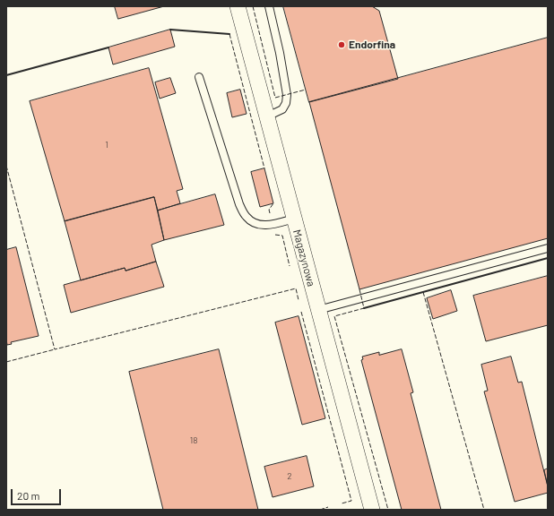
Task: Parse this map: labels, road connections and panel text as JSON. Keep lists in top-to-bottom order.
{
  "streets": {
    "street": ["Magazynowa"]
  },
  "places": ["Endorfina"],
  "house_numbers": ["1", "18", "2"],
  "scale_bar": "20 m"
}
